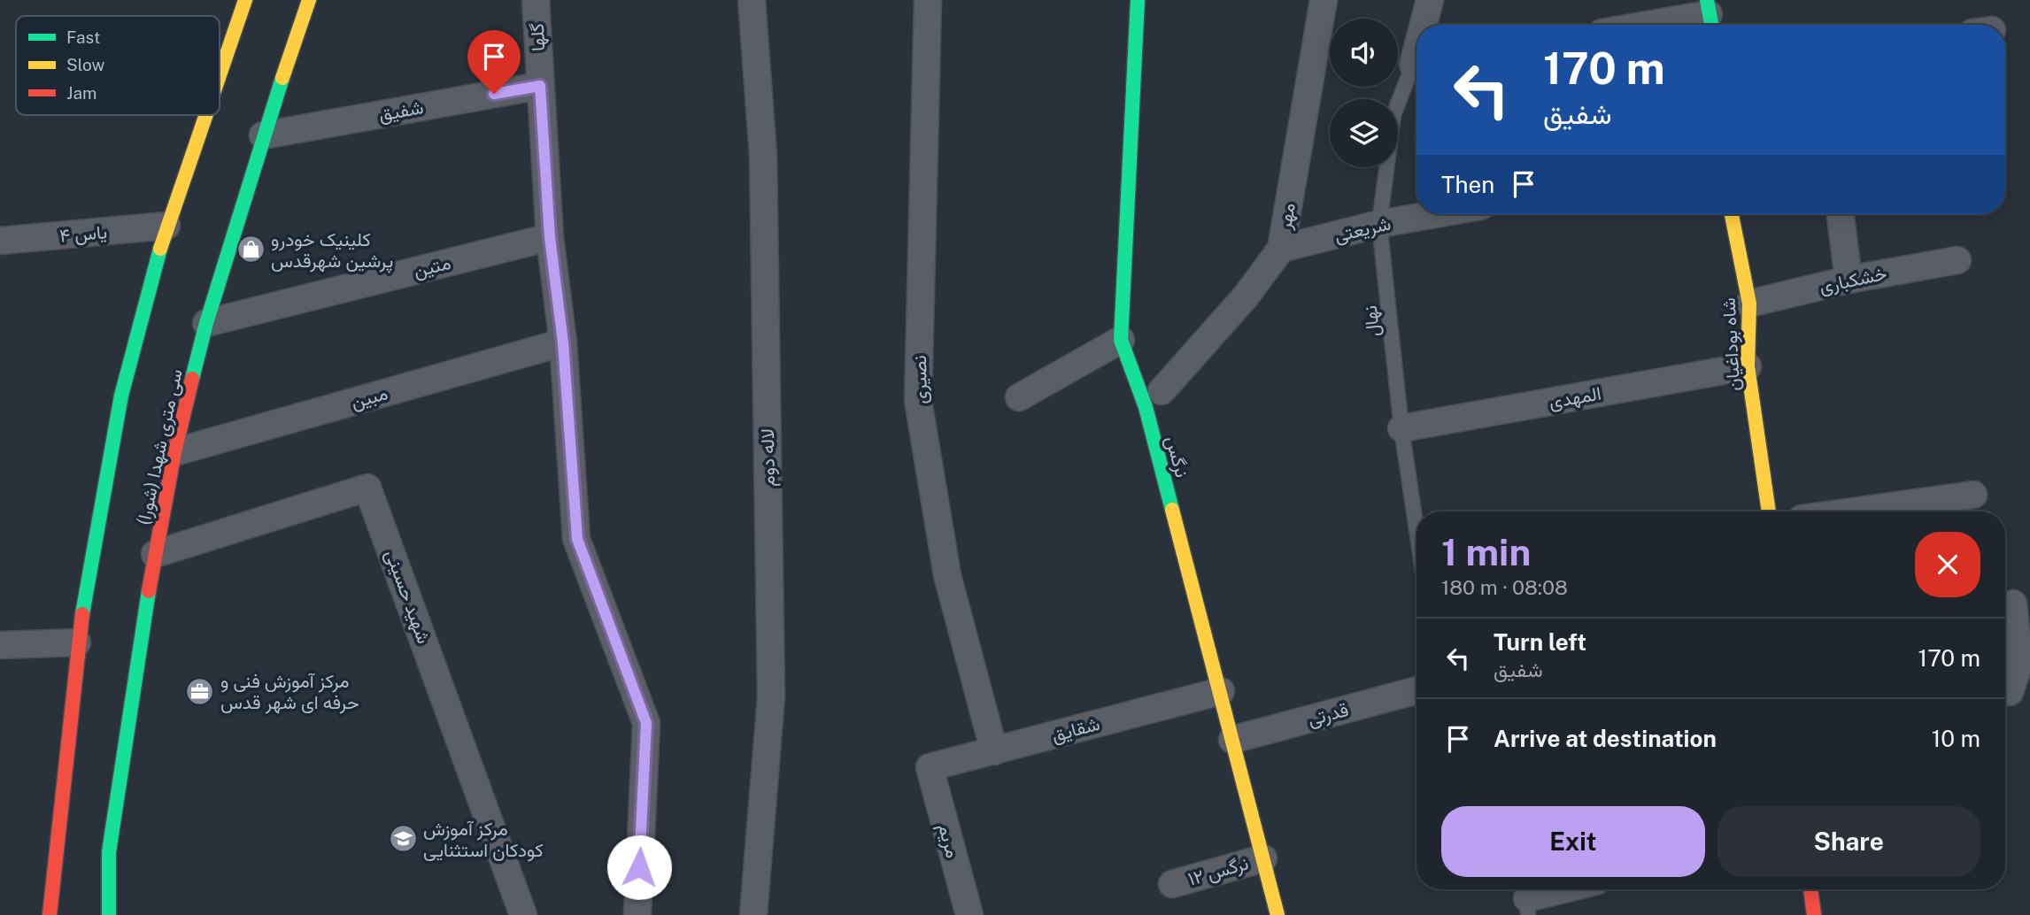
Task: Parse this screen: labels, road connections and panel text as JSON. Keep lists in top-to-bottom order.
{
  "streets": {
    "main road": ["شاه بوداغیان", "سی متری شهدا (شورا)", "نرگس"],
    "street": [
      "گلها",
      "شفیق",
      "مهر",
      "شریعتی",
      "یاس ۴",
      "متین",
      "خشکباری",
      "نصیری",
      "مبین",
      "المهدی",
      "لاله دوم",
      "شهید حسینی",
      "قدرتی",
      "شقایق",
      "مریم",
      "نرگس ۱۲"
    ],
    "lane": ["نهال"]
  },
  "crossings": [
    ["گلها", "شفیق"],
    ["گلها", "متین"],
    ["گلها", "مبین"],
    ["شفیق", "سی متری شهدا (شورا)"],
    ["مهر", "شریعتی"],
    ["شریعتی", "نهال"],
    ["متین", "سی متری شهدا (شورا)"],
    ["خشکباری", "شاه بوداغیان"],
    ["نهال", "المهدی"],
    ["شاه بوداغیان", "المهدی"],
    ["نصیری", "شقایق"],
    ["مبین", "سی متری شهدا (شورا)"],
    ["سی متری شهدا (شورا)", "شهید حسینی"],
    ["نرگس", "قدرتی"],
    ["نرگس", "شقایق"],
    ["نرگس", "نرگس ۱۲"],
    ["شقایق", "مریم"]
  ],
  "places": {
    "shop": ["کلینیک خودرو پرشین شهرقدس"],
    "office": ["مرکز آموزش فنی و حرفه ای شهر قدس"],
    "school or university": ["مرکز آموزش کودکان استثنایی"]
  },
  "legend": ["Fast", "Slow", "Jam"],
  "page": {
    "turn": ["170 m", "شفیق"],
    "then": "Then",
    "heading": ["1 min", "180 m · 08:08"],
    "list": [
      {
        "name": "Turn left",
        "note": "شفیق",
        "value": "170 m"
      },
      {
        "name": "Arrive at destination",
        "value": "10 m"
      }
    ],
    "buttons": ["Exit", "Share"]
  }
}
